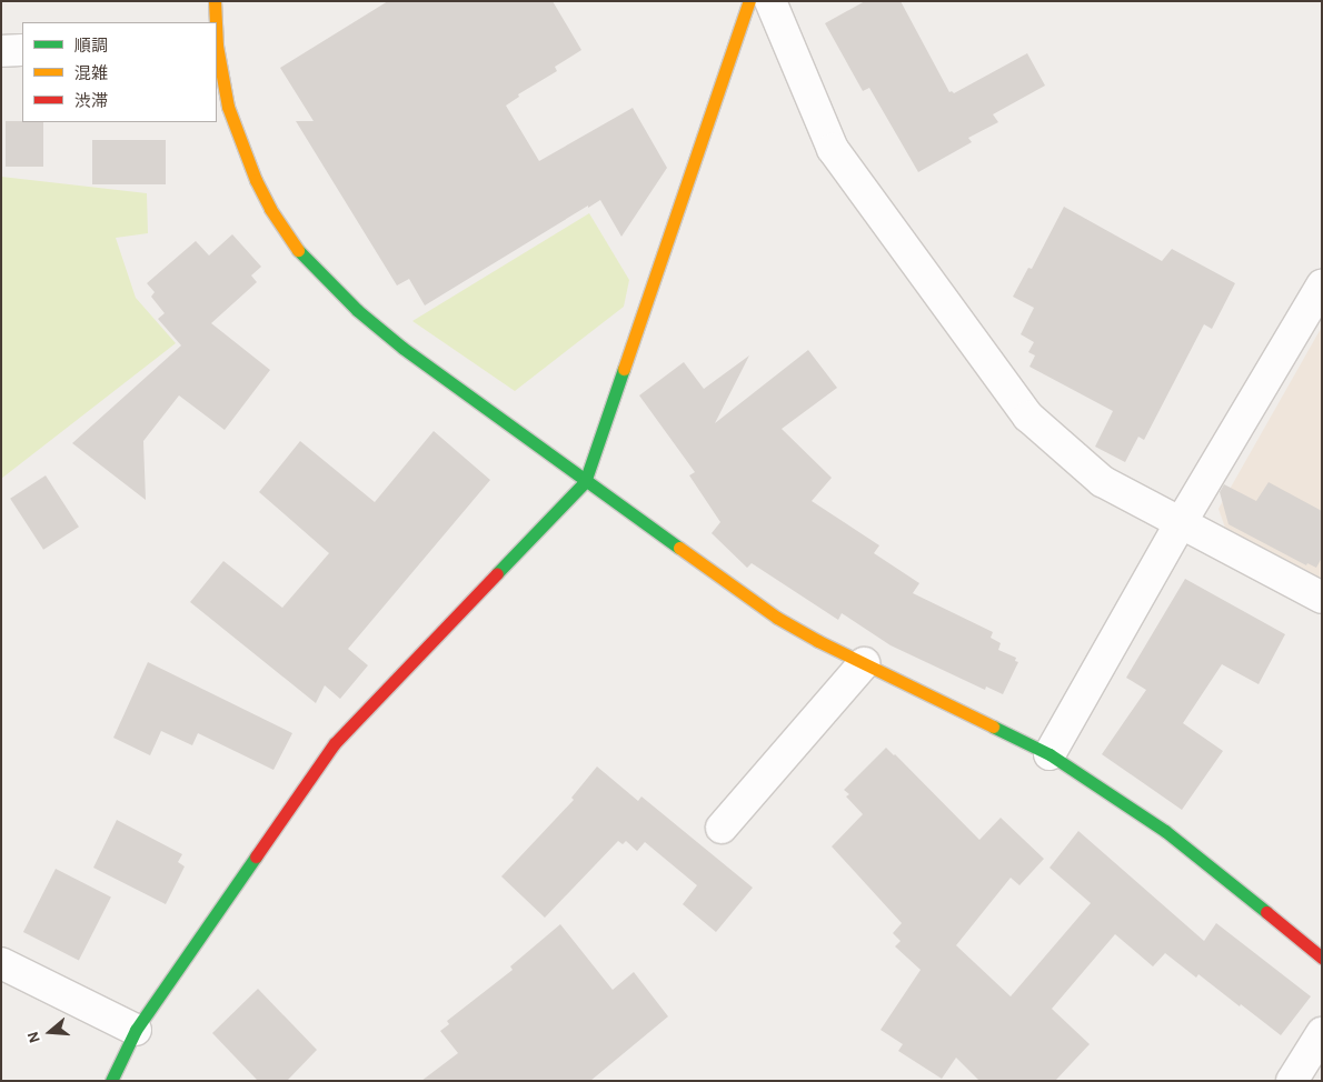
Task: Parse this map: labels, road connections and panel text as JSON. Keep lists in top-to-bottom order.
{
  "legend": ["順調", "混雑", "渋滞"],
  "north": "left"
}
